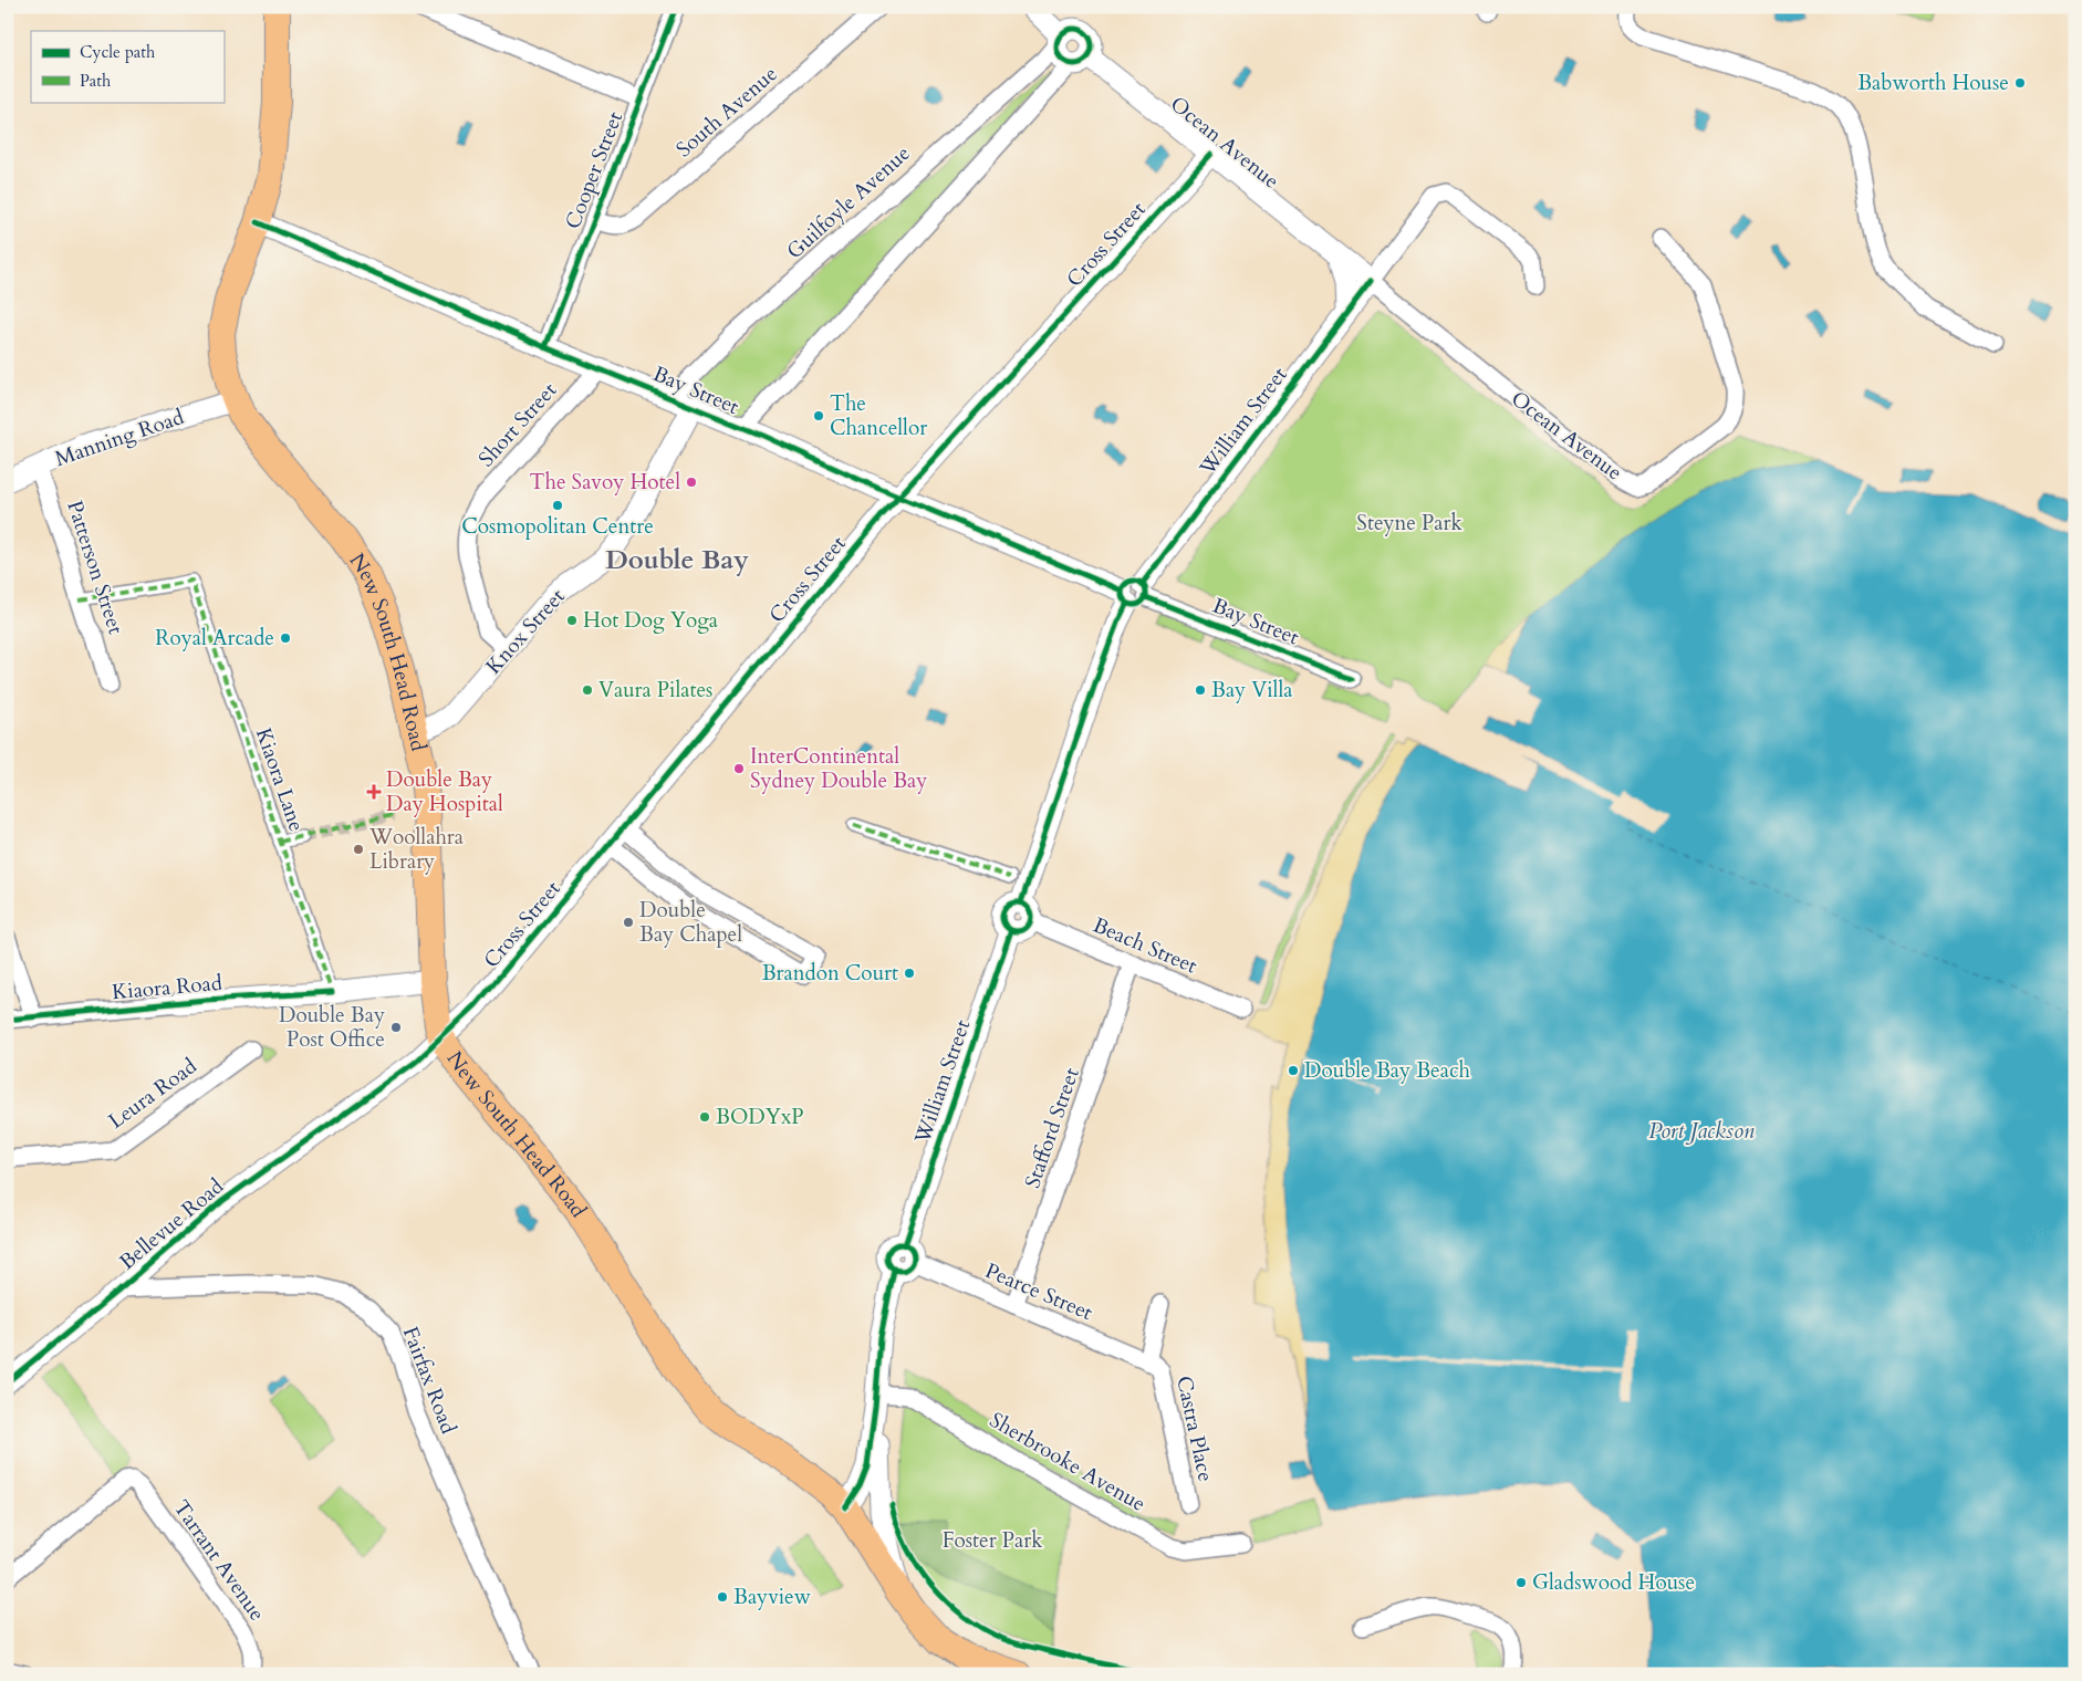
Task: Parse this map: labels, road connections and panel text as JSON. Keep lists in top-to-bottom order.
{
  "streets": {
    "main road": ["New South Head Road"],
    "street": [
      "South Avenue",
      "Ocean Avenue",
      "Cooper Street",
      "Guilfoyle Avenue",
      "Cross Street",
      "Bay Street",
      "William Street",
      "Short Street",
      "Manning Road",
      "Patterson Street",
      "Knox Street",
      "Kiaora Lane",
      "Beach Street",
      "Kiaora Road",
      "Leura Road",
      "Stafford Street",
      "Bellevue Road",
      "Pearce Street",
      "Fairfax Road",
      "Castra Place",
      "Sherbrooke Avenue",
      "Tarrant Avenue"
    ]
  },
  "crossings": [
    ["South Avenue", "Cooper Street"],
    ["Ocean Avenue", "Guilfoyle Avenue"],
    ["Ocean Avenue", "Cross Street"],
    ["Ocean Avenue", "William Street"],
    ["Cooper Street", "Bay Street"],
    ["Guilfoyle Avenue", "Bay Street"],
    ["Cross Street", "Bay Street"],
    ["Cross Street", "New South Head Road"],
    ["Cross Street", "Bellevue Road"],
    ["Bay Street", "William Street"],
    ["Bay Street", "Short Street"],
    ["Bay Street", "Knox Street"],
    ["Bay Street", "New South Head Road"],
    ["William Street", "Beach Street"],
    ["William Street", "Pearce Street"],
    ["Short Street", "Knox Street"],
    ["Manning Road", "Patterson Street"],
    ["Manning Road", "New South Head Road"],
    ["Patterson Street", "Kiaora Lane"],
    ["Knox Street", "New South Head Road"],
    ["New South Head Road", "Kiaora Road"],
    ["New South Head Road", "Bellevue Road"],
    ["Kiaora Lane", "Kiaora Road"],
    ["Beach Street", "Stafford Street"],
    ["Stafford Street", "Pearce Street"],
    ["Bellevue Road", "Fairfax Road"],
    ["Pearce Street", "Castra Place"]
  ],
  "districts": ["Double Bay"],
  "water": ["Port Jackson"],
  "parks": ["Steyne Park", "Foster Park"],
  "places": {
    "other": [
      "Babworth House",
      "The Chancellor",
      "The Savoy Hotel",
      "Cosmopolitan Centre",
      "Hot Dog Yoga",
      "Royal Arcade",
      "Vaura Pilates",
      "Bay Villa",
      "InterContinental Sydney Double Bay",
      "Woollahra Library",
      "Double Bay Chapel",
      "Brandon Court",
      "Double Bay Post Office",
      "Double Bay Beach",
      "BODYxP",
      "Gladswood House",
      "Bayview"
    ],
    "health": ["Double Bay Day Hospital"]
  },
  "legend": ["Cycle path", "Path"]
}
